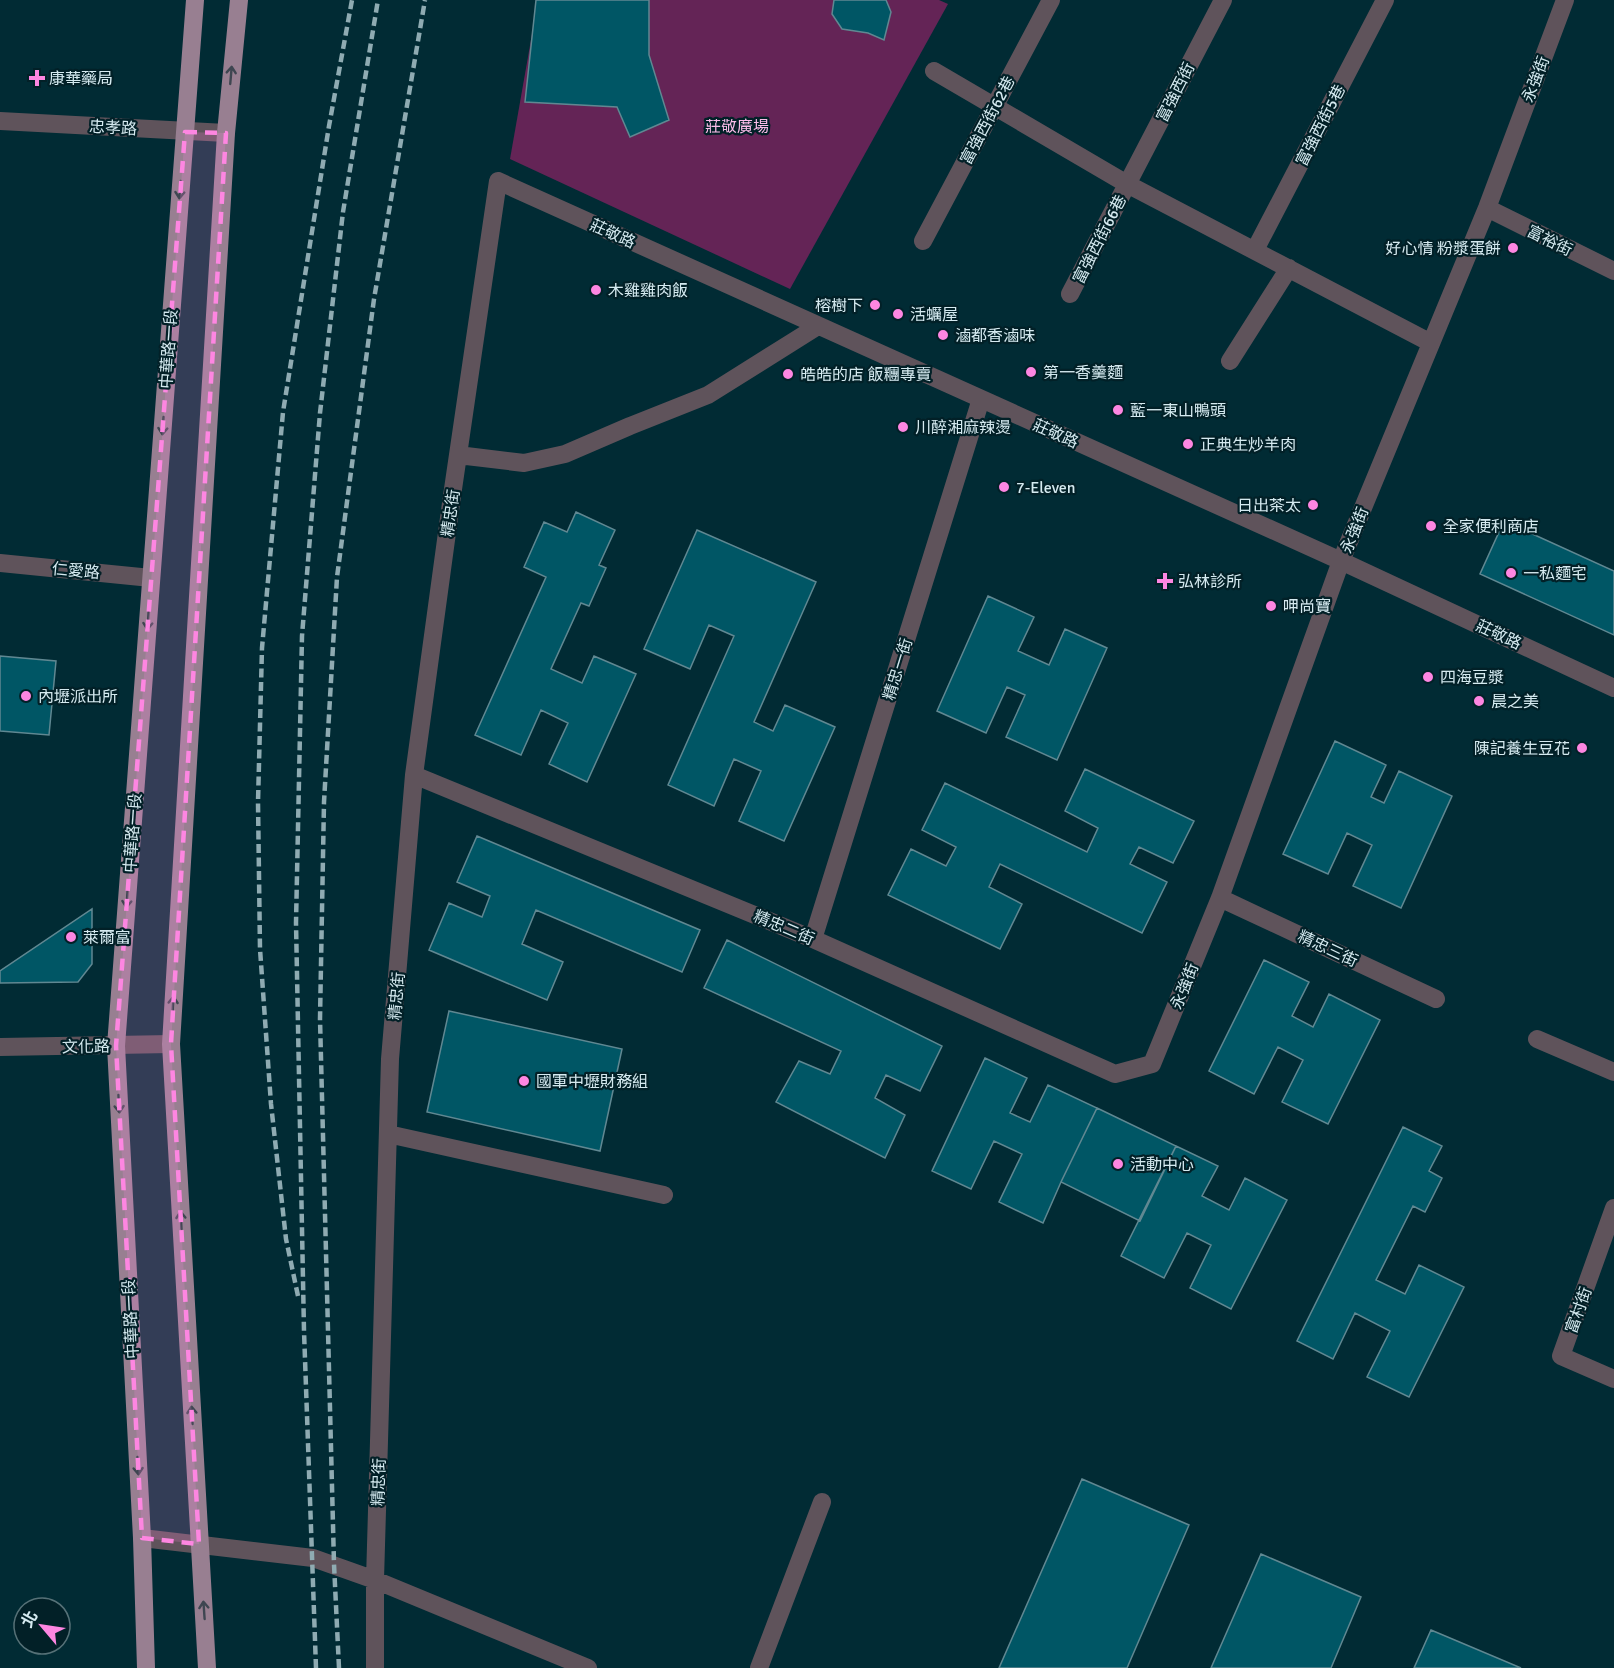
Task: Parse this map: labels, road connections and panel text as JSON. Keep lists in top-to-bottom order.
{
  "streets": {
    "main road": ["中華路一段"],
    "street": [
      "永強街",
      "富強西街",
      "富強西街62巷",
      "富強西街5巷",
      "忠孝路",
      "莊敬路",
      "富強西街66巷",
      "富裕街",
      "精忠街",
      "仁愛路",
      "精忠一街",
      "精忠二街",
      "精忠三街",
      "文化路",
      "富村街"
    ]
  },
  "crossings": [
    ["永強街", "莊敬路"],
    ["永強街", "富裕街"],
    ["永強街", "精忠二街"],
    ["永強街", "精忠三街"],
    ["富強西街", "富強西街66巷"],
    ["忠孝路", "中華路一段"],
    ["莊敬路", "精忠街"],
    ["莊敬路", "精忠一街"],
    ["中華路一段", "仁愛路"],
    ["中華路一段", "文化路"],
    ["精忠街", "精忠二街"],
    ["精忠一街", "精忠二街"]
  ],
  "parks": ["莊敬廣場"],
  "places": {
    "health": ["康華藥局", "弘林診所"],
    "other": [
      "好心情 粉漿蛋餅",
      "木雞雞肉飯",
      "榕樹下",
      "活蠣屋",
      "滷都香滷味",
      "第一香羹麵",
      "皓皓的店 飯糰專賣",
      "藍一東山鴨頭",
      "川醉湘麻辣燙",
      "正典生炒羊肉",
      "7-Eleven",
      "日出茶太",
      "全家便利商店",
      "一私麵宅",
      "呷尚寶",
      "四海豆漿",
      "內壢派出所",
      "晨之美",
      "陳記養生豆花",
      "萊爾富",
      "國軍中壢財務組",
      "活動中心"
    ]
  },
  "north": "top left"
}
